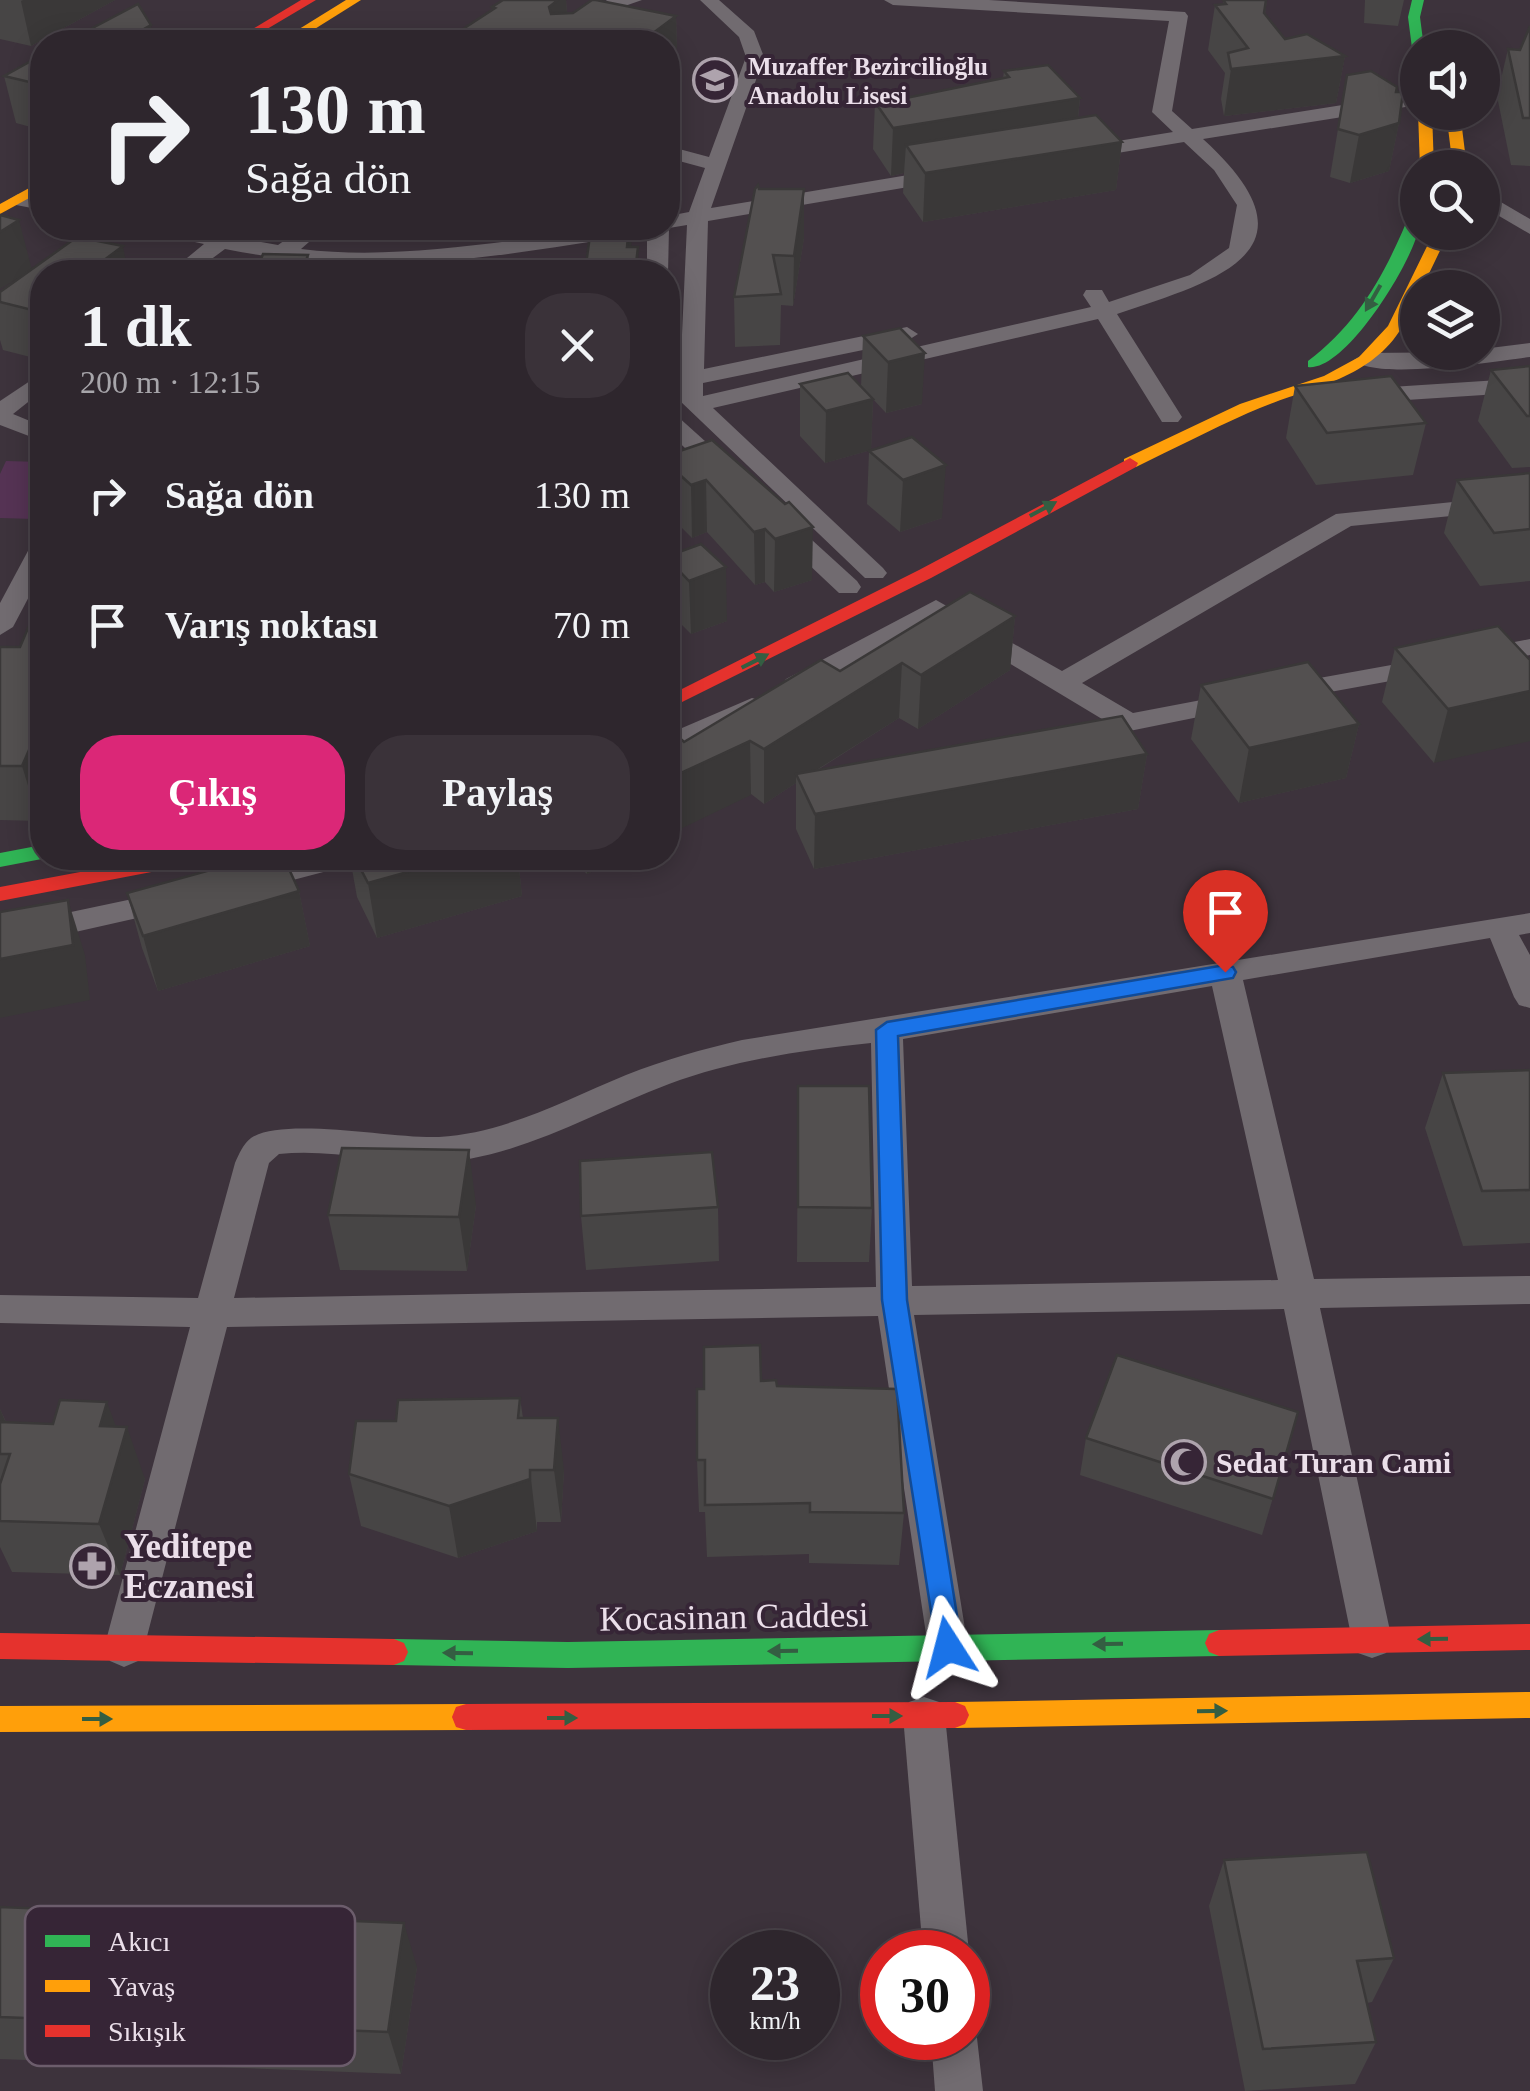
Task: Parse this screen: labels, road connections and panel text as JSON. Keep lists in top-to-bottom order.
{
  "streets": {
    "street": ["Kocasinan Caddesi"]
  },
  "places": {
    "school or university": ["Muzaffer Bezircilioğlu Anadolu Lisesi"],
    "mosque": ["Sedat Turan Cami"],
    "pharmacy": ["Yeditepe Eczanesi"]
  },
  "legend": ["Akıcı", "Yavaş", "Sıkışık"],
  "page": {
    "turn": ["130 m", "Sağa dön"],
    "heading": ["1 dk", "200 m · 12:15"],
    "list": [
      {
        "name": "Sağa dön",
        "value": "130 m"
      },
      {
        "name": "Varış noktası",
        "value": "70 m"
      }
    ],
    "buttons": ["Çıkış", "Paylaş"],
    "speed": "23 km/h",
    "limit": "30"
  }
}
